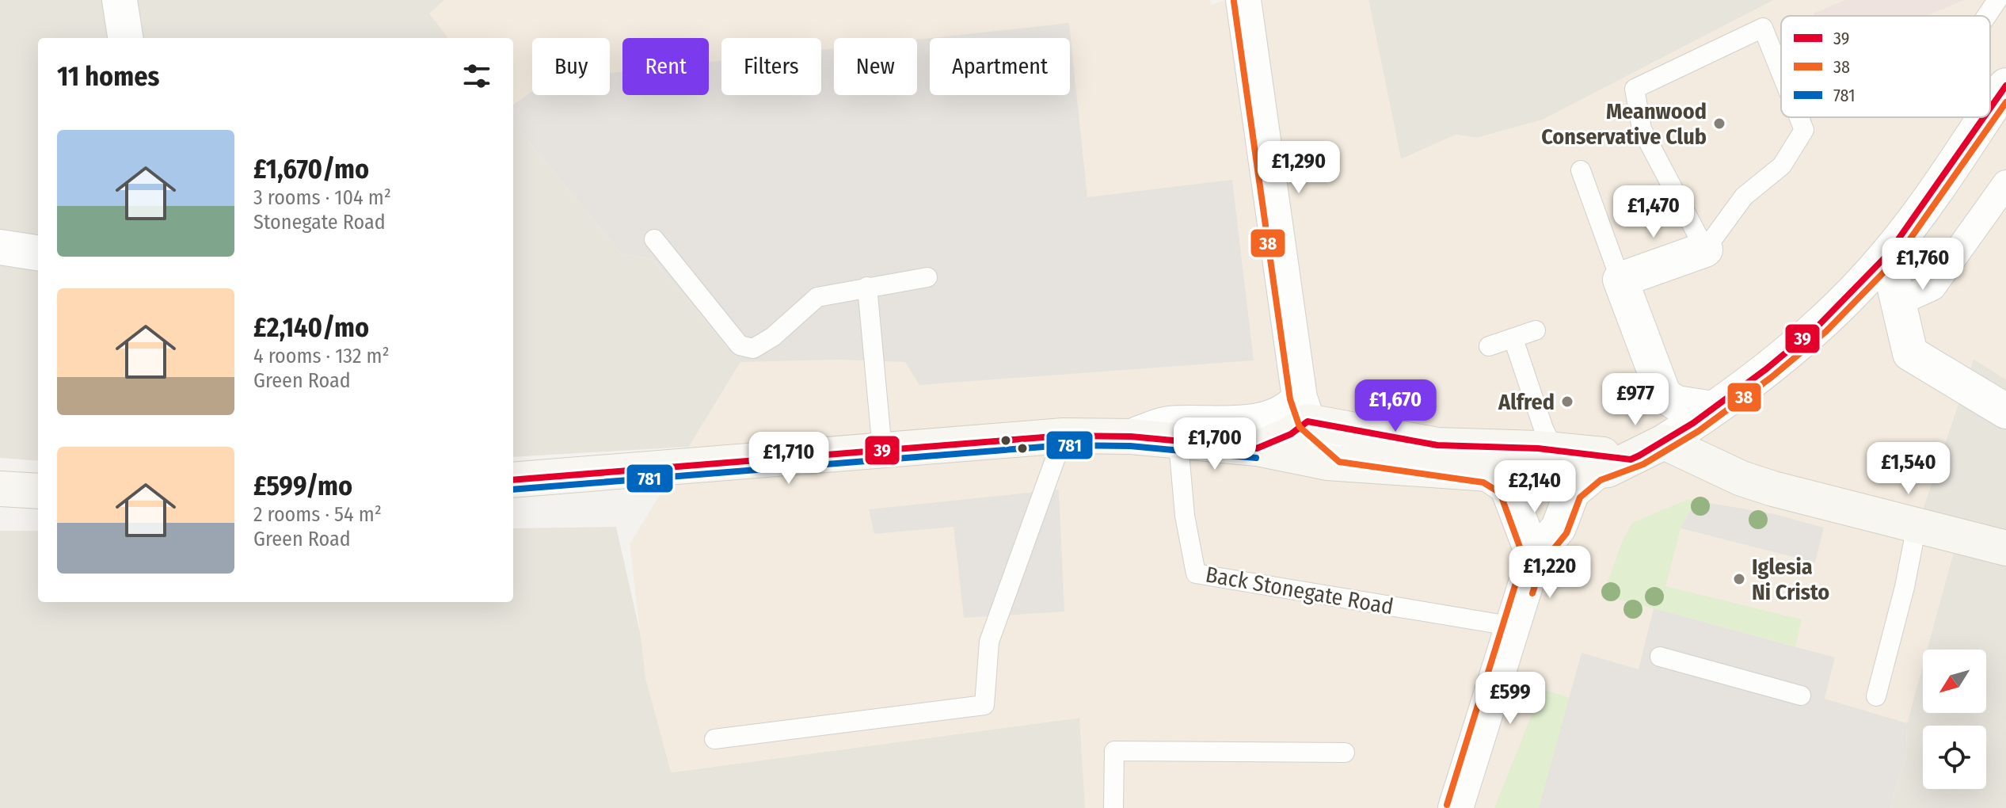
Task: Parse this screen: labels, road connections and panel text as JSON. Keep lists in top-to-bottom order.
{
  "streets": {
    "lane": ["Back Stonegate Road"]
  },
  "places": ["Meanwood Conservative Club", "Alfred", "Iglesia Ni Cristo"],
  "lines": ["transit line 38", "transit line 39", "transit line 781"],
  "legend": ["39", "38", "781"],
  "north": "bottom left",
  "page": {
    "chip": [
      "Buy",
      "Rent",
      "Filters",
      "New",
      "Apartment"
    ],
    "heading": "11 homes",
    "list": [
      {
        "name": "£1,670/mo",
        "note": "3 rooms · 104 m² · Stonegate Road"
      },
      {
        "name": "£2,140/mo",
        "note": "4 rooms · 132 m² · Green Road"
      },
      {
        "name": "£599/mo",
        "note": "2 rooms · 54 m² · Green Road"
      }
    ],
    "price": [
      "£1,290",
      "£1,470",
      "£1,760",
      "£977",
      "£1,670",
      "£1,700",
      "£1,710",
      "£1,540",
      "£2,140",
      "£1,220",
      "£599"
    ]
  }
}
